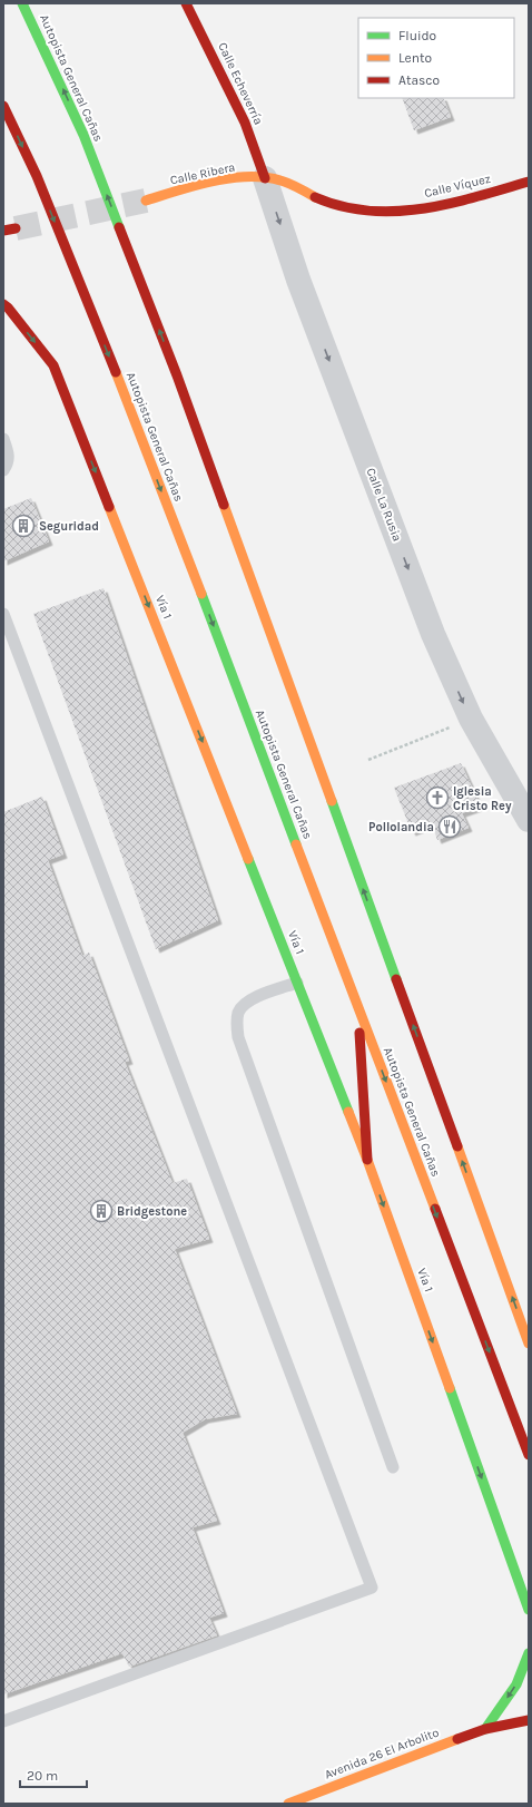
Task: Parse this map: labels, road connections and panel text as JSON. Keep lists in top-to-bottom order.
{
  "streets": {
    "main road": [
      "Autopista General Cañas",
      "Calle Echeverría",
      "Calle Ribera",
      "Calle Víquez",
      "Vía 1",
      "Avenida 26 El Arbolito"
    ],
    "street": ["Calle La Rusia"]
  },
  "crossings": [
    ["Calle Echeverría", "Calle Ribera"],
    ["Calle Echeverría", "Calle Víquez"],
    ["Calle Echeverría", "Calle La Rusia"],
    ["Calle Ribera", "Calle Víquez"],
    ["Calle Ribera", "Calle La Rusia"],
    ["Calle Víquez", "Calle La Rusia"]
  ],
  "one_way": ["Calle La Rusia", "Vía 1"],
  "places": {
    "building": ["Seguridad", "Bridgestone"],
    "church": ["Iglesia Cristo Rey"],
    "restaurant": ["Pollolandia"]
  },
  "legend": ["Fluido", "Lento", "Atasco"],
  "scale_bar": "20 m"
}
